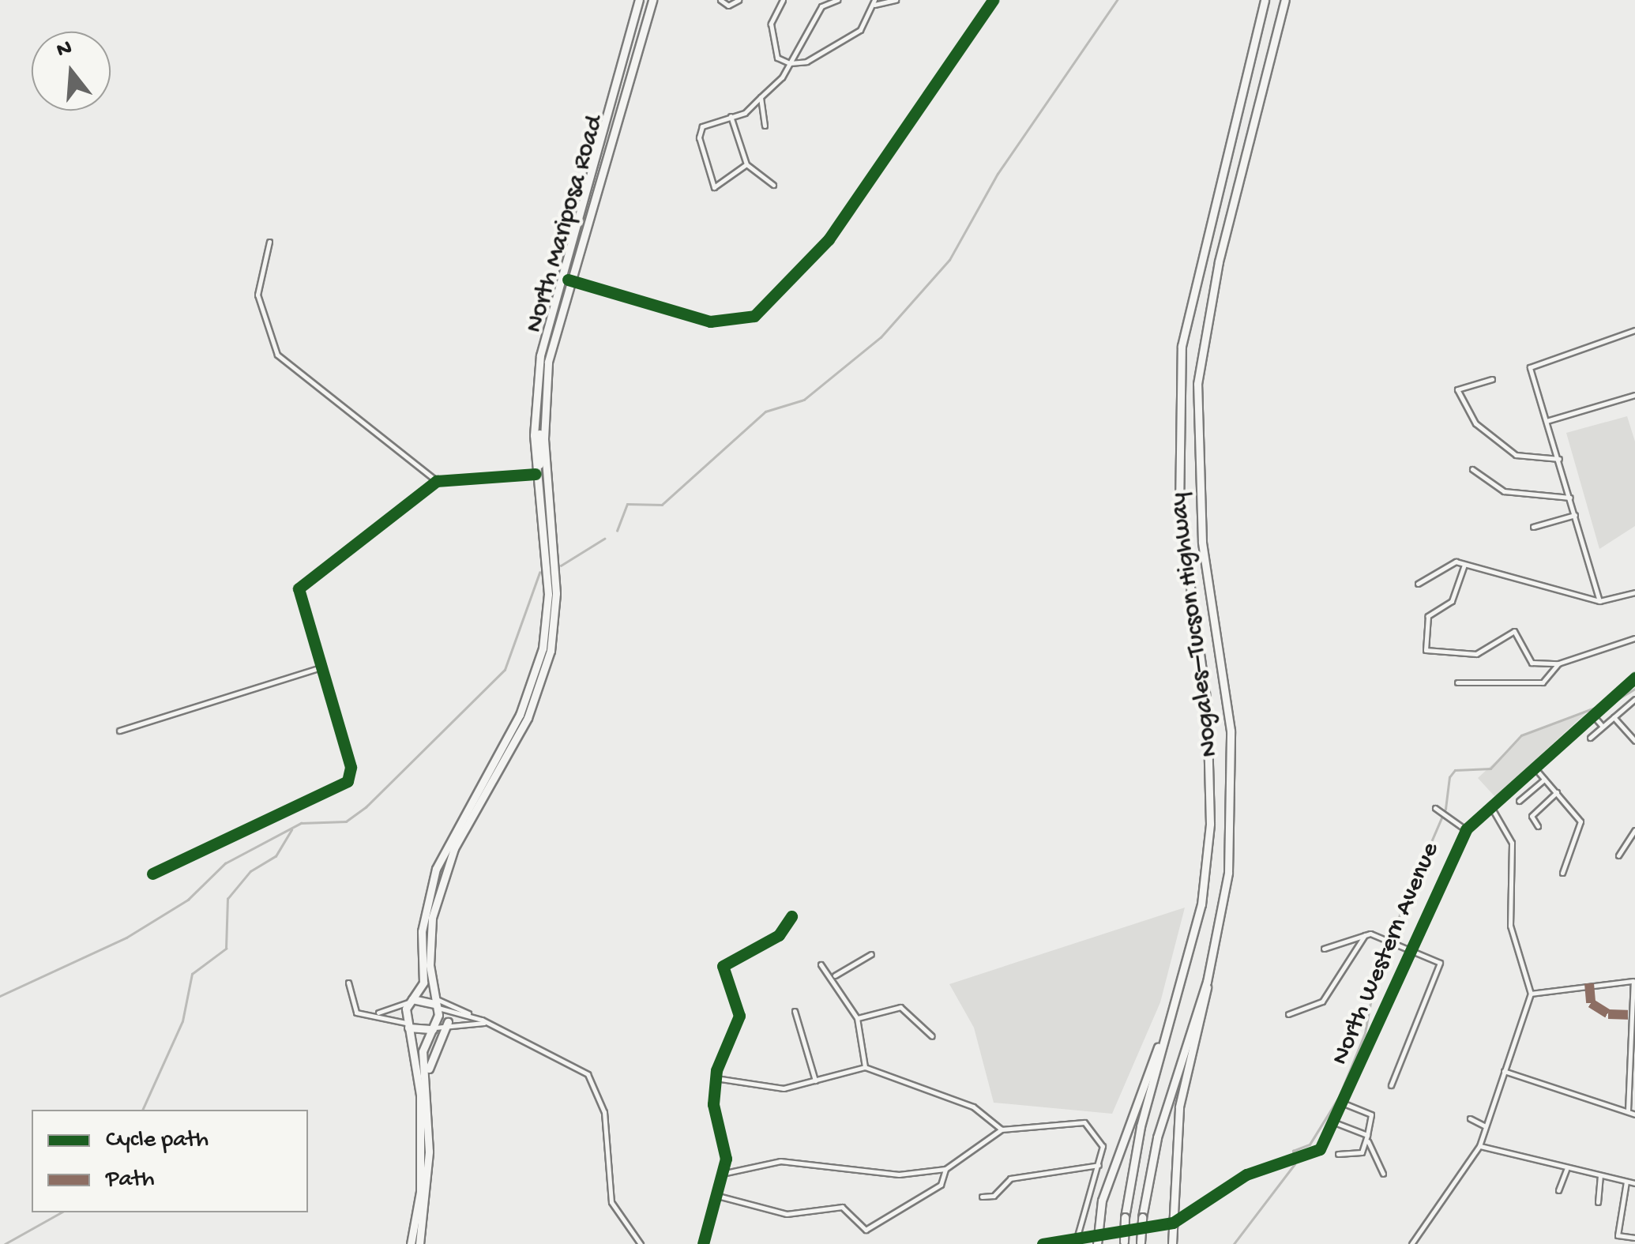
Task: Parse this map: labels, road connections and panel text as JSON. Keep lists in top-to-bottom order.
{
  "streets": {
    "highway": ["North Mariposa Road", "Nogales–Tucson Highway"],
    "street": ["North Western Avenue"]
  },
  "legend": ["Cycle path", "Path"],
  "north": "top"
}
